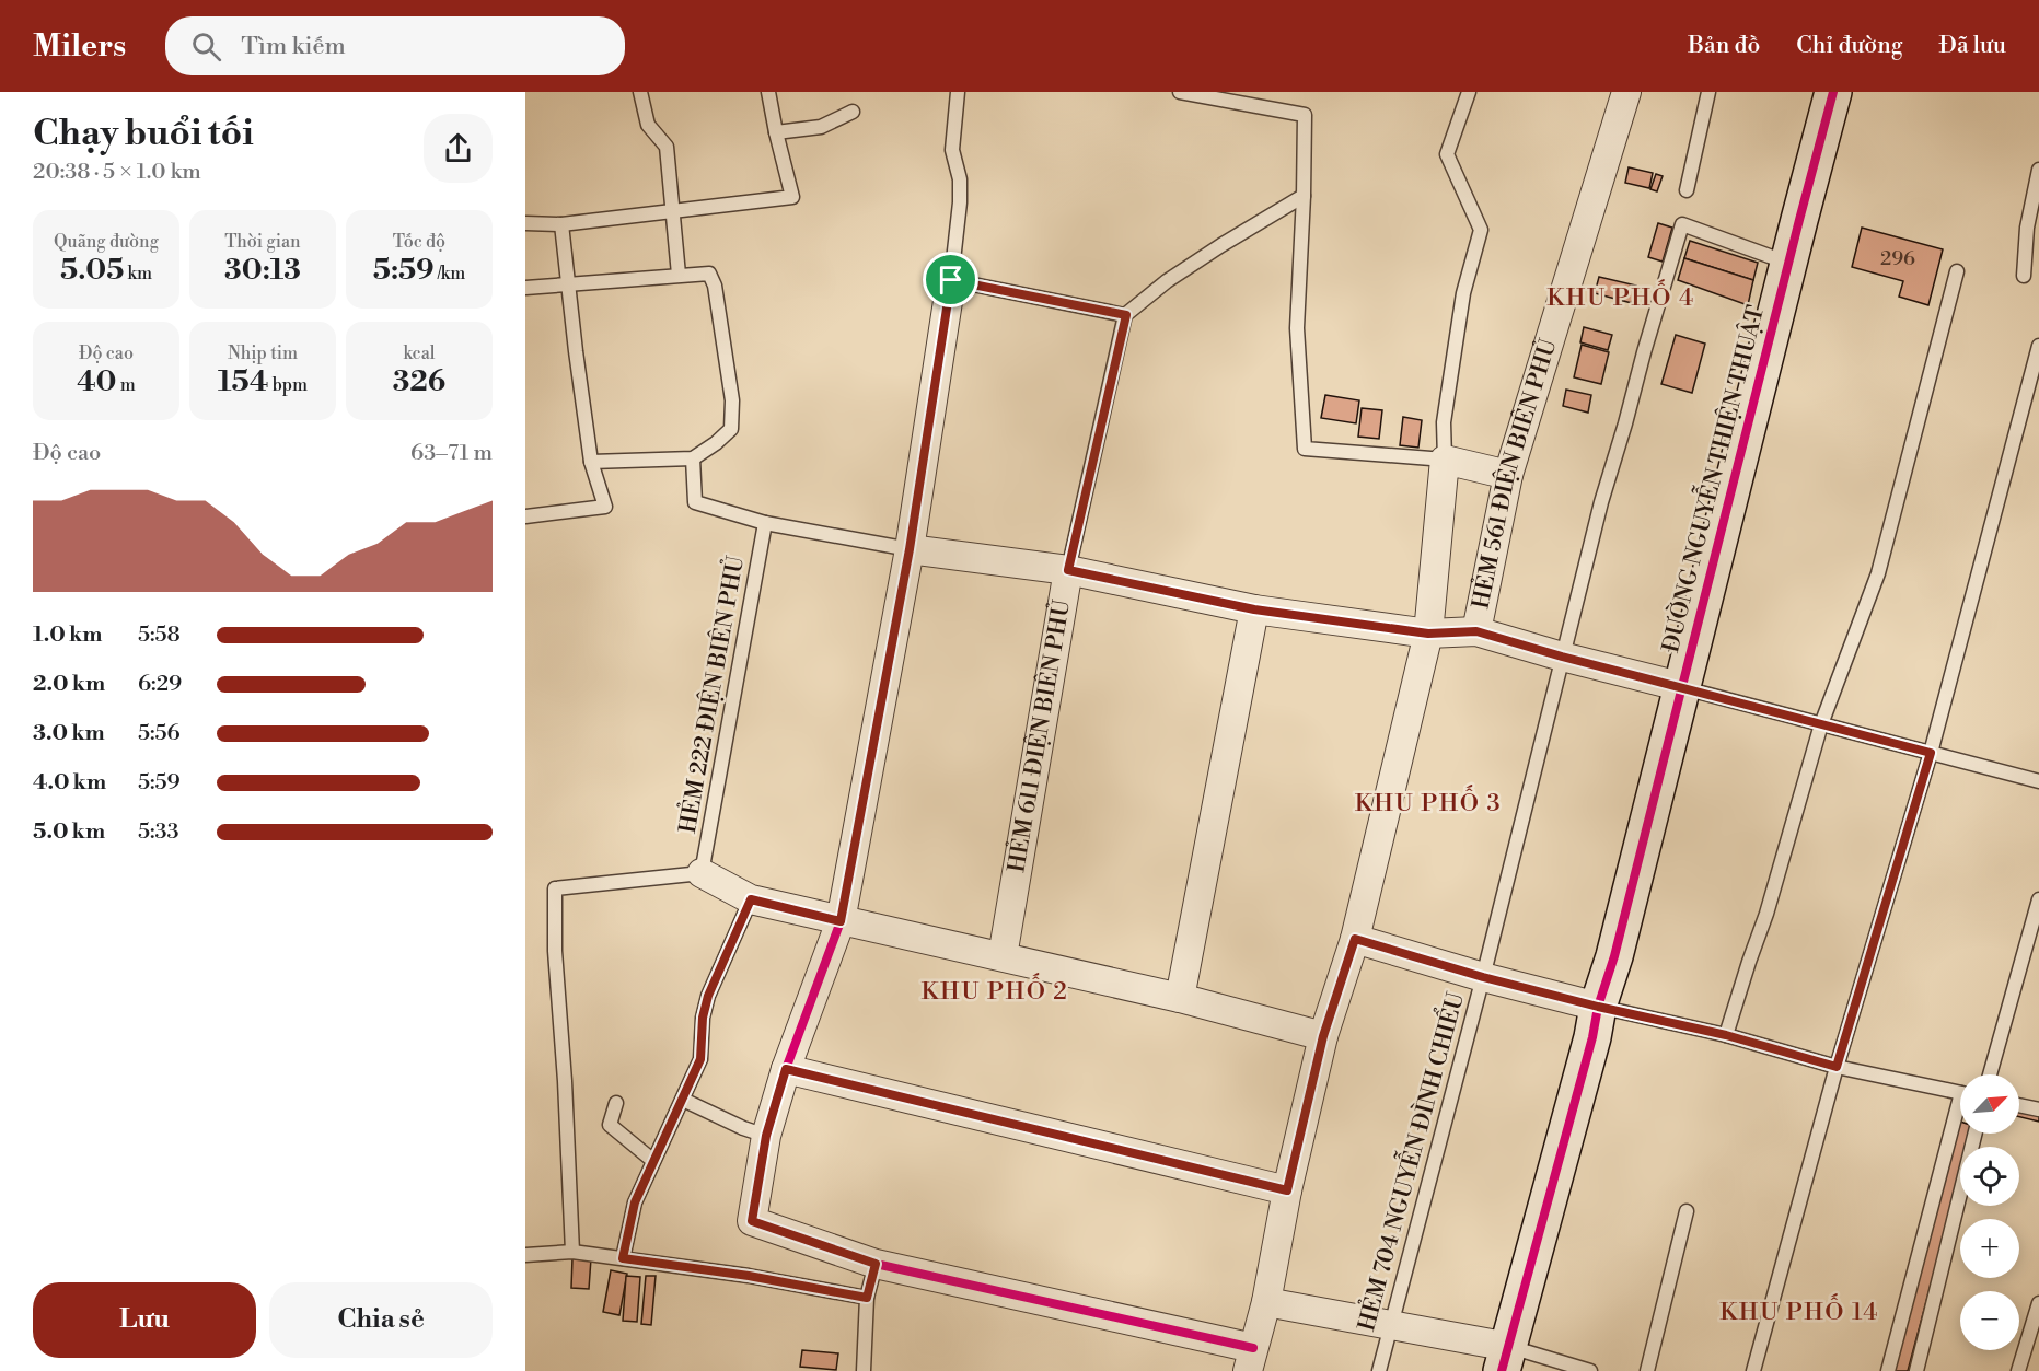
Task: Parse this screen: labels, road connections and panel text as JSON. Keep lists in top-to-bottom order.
{
  "streets": {
    "street": ["HẺM 561 ÐIỆN BIÊN PHỦ", "ĐƯỜNG NGUYỄN THIỆN THUẬT", "HẺM 611 ÐIỆN BIÊN PHỦ"],
    "lane": ["HẺM 222 ÐIỆN BIÊN PHỦ", "HẺM 704 NGUYỄN ĐÌNH CHIỂU"]
  },
  "crossings": [
    ["ĐƯỜNG NGUYỄN THIỆN THUẬT", "HẺM 704 NGUYỄN ĐÌNH CHIỂU"]
  ],
  "districts": [
    "KHU PHỐ 4",
    "KHU PHỐ 3",
    "KHU PHỐ 2",
    "KHU PHỐ 14"
  ],
  "house_numbers": ["296"],
  "north": "top right",
  "page": {
    "header": "Milers",
    "search": "Tìm kiếm",
    "nav": ["Bản đồ", "Chỉ đường", "Đã lưu"],
    "heading": ["Chạy buổi tối", "20:38 · 5 × 1.0 km"],
    "stats": [
      ["Quãng đường", "5.05 km"],
      ["Thời gian", "30:13"],
      ["Tốc độ", "5:59 /km"],
      ["Độ cao", "40 m"],
      ["Nhịp tim", "154 bpm"],
      ["kcal", "326"]
    ],
    "chart": ["Độ cao", "63–71 m"],
    "list": [
      {
        "name": "1.0 km",
        "note": "5:58"
      },
      {
        "name": "2.0 km",
        "note": "6:29"
      },
      {
        "name": "3.0 km",
        "note": "5:56"
      },
      {
        "name": "4.0 km",
        "note": "5:59"
      },
      {
        "name": "5.0 km",
        "note": "5:33"
      }
    ],
    "map_buttons": ["+", "−"],
    "buttons": ["Lưu", "Chia sẻ"]
  }
}
